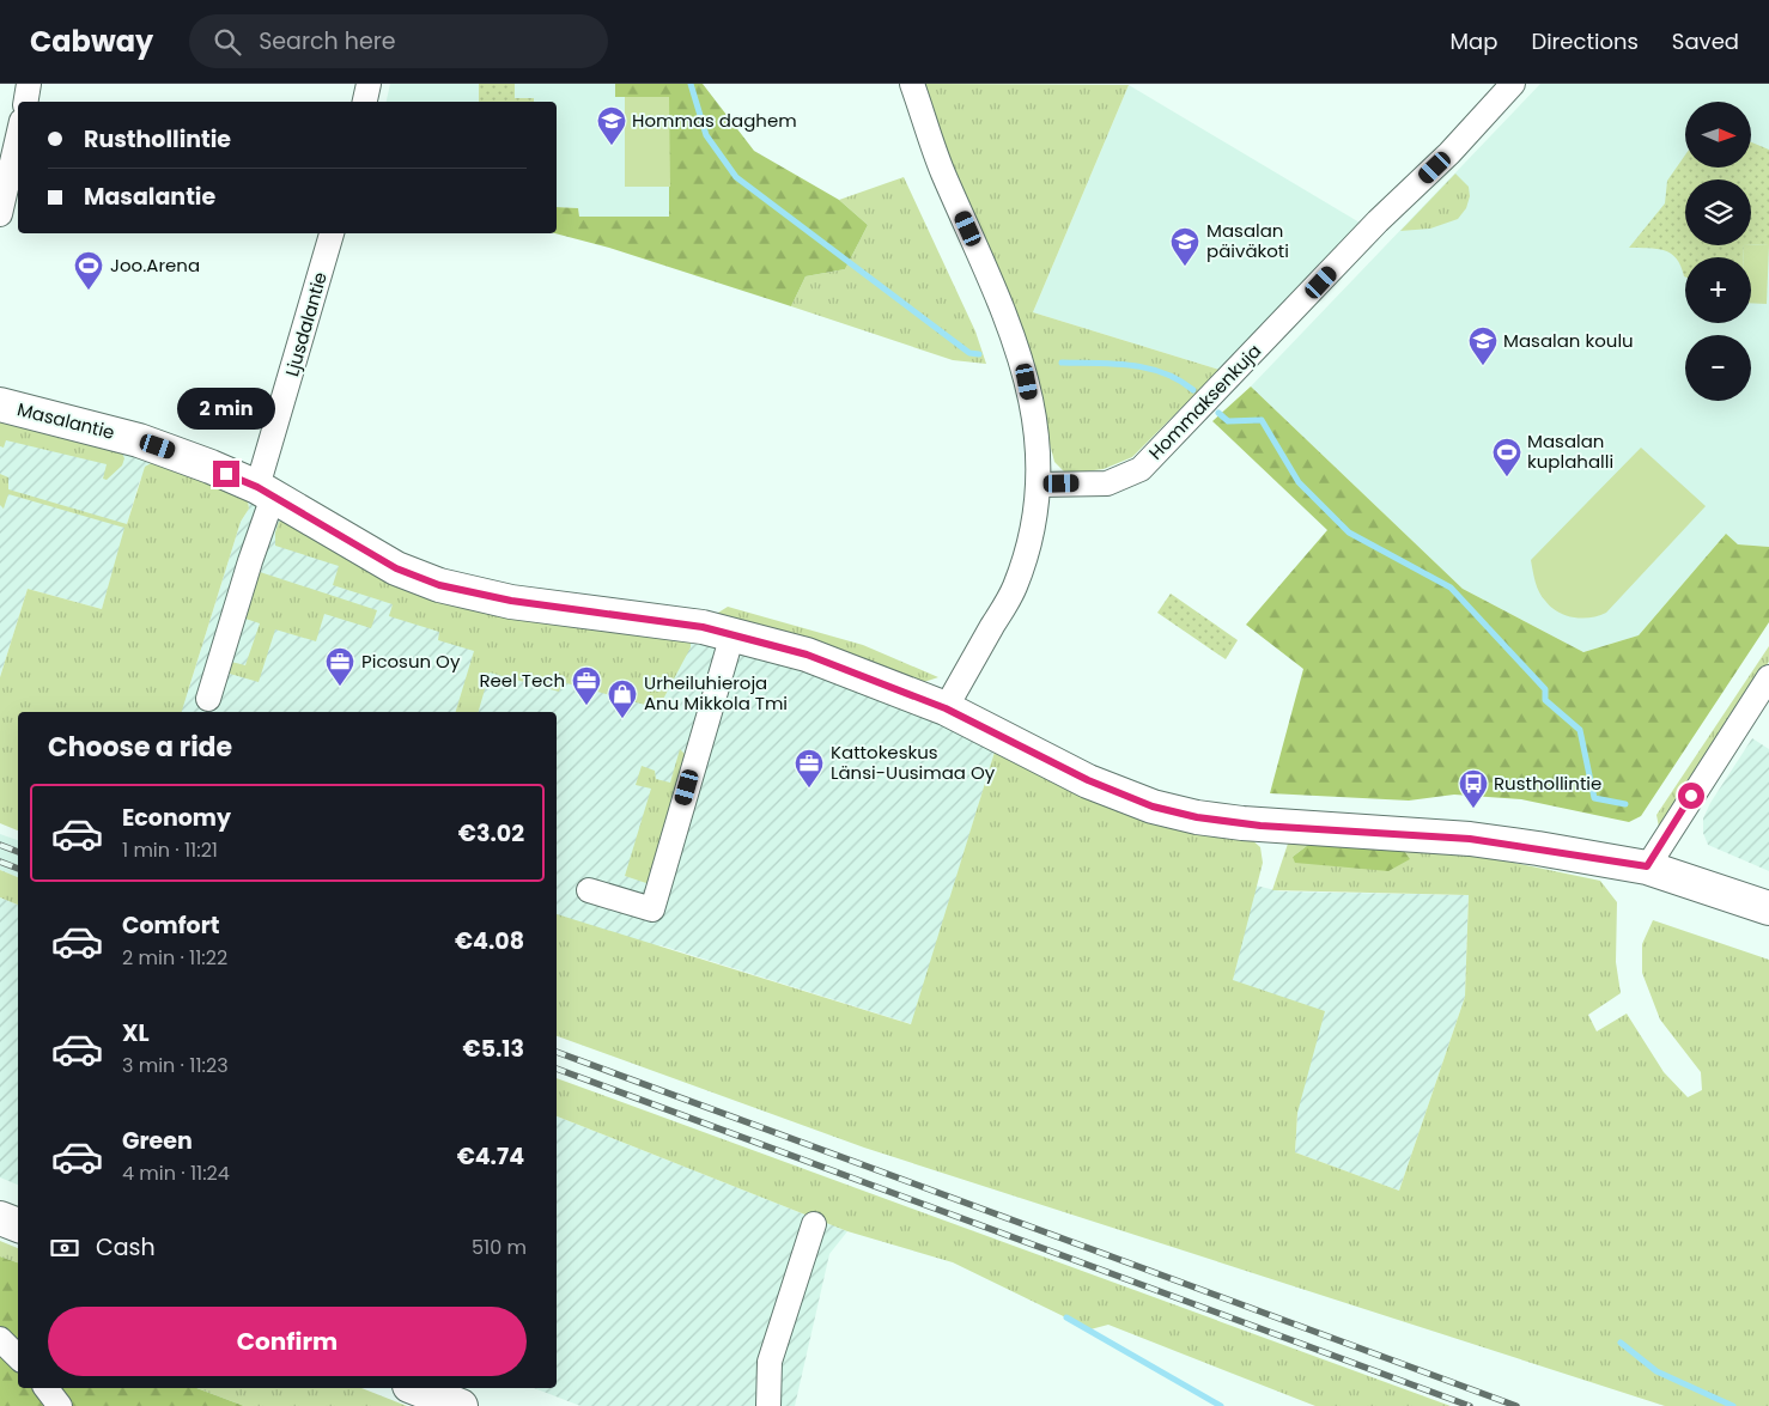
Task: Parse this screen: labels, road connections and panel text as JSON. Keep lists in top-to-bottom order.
{
  "streets": {
    "main road": ["Masalantie"],
    "street": ["Ljusdalantie", "Hommaksenkuja"]
  },
  "crossings": [
    ["Ljusdalantie", "Masalantie"]
  ],
  "places": {
    "school or university": ["Hommas daghem", "Masalan päiväkoti", "Masalan koulu"],
    "sports": ["Joo.Arena", "Masalan kuplahalli"],
    "office": ["Picosun Oy", "Reel Tech", "Kattokeskus Länsi-Uusimaa Oy"],
    "shop": ["Urheiluhieroja Anu Mikkola Tmi"],
    "bus stop": ["Rusthollintie"]
  },
  "north": "right",
  "page": {
    "header": "Cabway",
    "search": "Search here",
    "nav": ["Map", "Directions", "Saved"],
    "map_buttons": ["+", "−"],
    "banner": ["Rusthollintie", "Masalantie"],
    "bubble": "2 min",
    "heading": "Choose a ride",
    "list": [
      {
        "name": "Economy",
        "note": "1 min · 11:21",
        "value": "€3.02"
      },
      {
        "name": "Comfort",
        "note": "2 min · 11:22",
        "value": "€4.08"
      },
      {
        "name": "XL",
        "note": "3 min · 11:23",
        "value": "€5.13"
      },
      {
        "name": "Green",
        "note": "4 min · 11:24",
        "value": "€4.74"
      }
    ],
    "pay": ["Cash", "510 m"],
    "buttons": "Confirm"
  }
}
